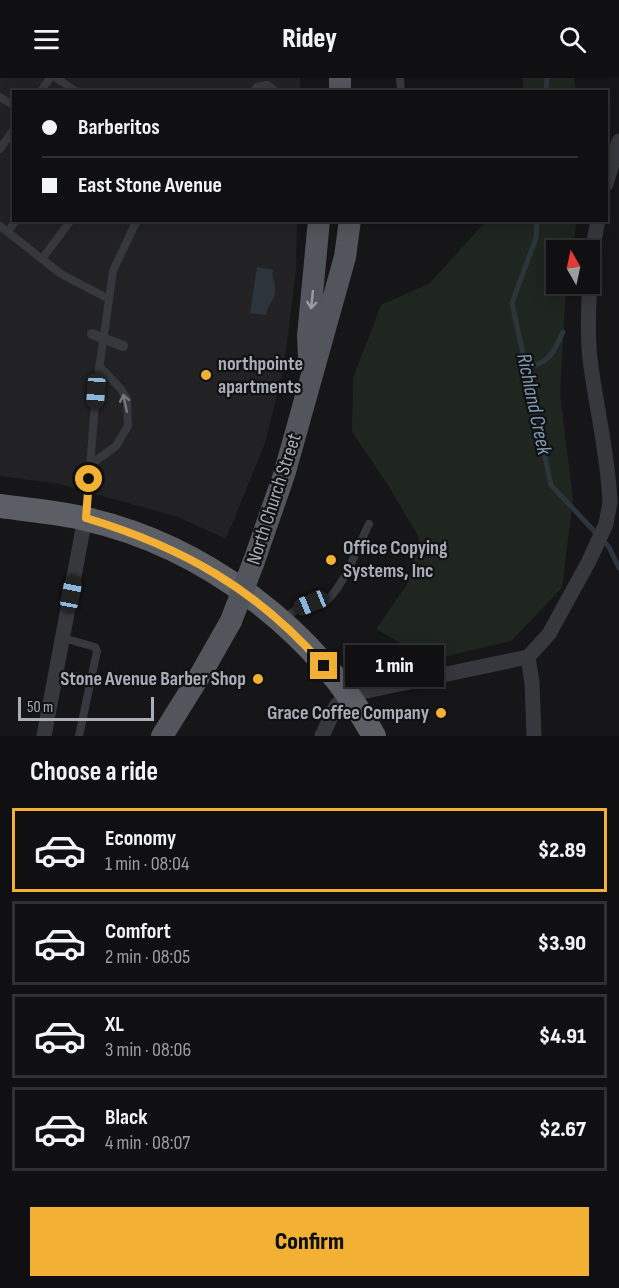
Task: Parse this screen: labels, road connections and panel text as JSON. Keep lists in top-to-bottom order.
{
  "streets": {
    "main road": ["North Church Street"]
  },
  "water": ["Richland Creek"],
  "places": [
    "northpointe apartments",
    "Office Copying Systems, Inc",
    "Stone Avenue Barber Shop",
    "Grace Coffee Company"
  ],
  "scale_bar": "50 m",
  "north": "top",
  "page": {
    "header": "Ridey",
    "banner": ["Barberitos", "East Stone Avenue"],
    "bubble": "1 min",
    "scale": "50 m",
    "heading": "Choose a ride",
    "list": [
      {
        "name": "Economy",
        "note": "1 min · 08:04",
        "value": "$2.89"
      },
      {
        "name": "Comfort",
        "note": "2 min · 08:05",
        "value": "$3.90"
      },
      {
        "name": "XL",
        "note": "3 min · 08:06",
        "value": "$4.91"
      },
      {
        "name": "Black",
        "note": "4 min · 08:07",
        "value": "$2.67"
      }
    ],
    "buttons": "Confirm"
  }
}
